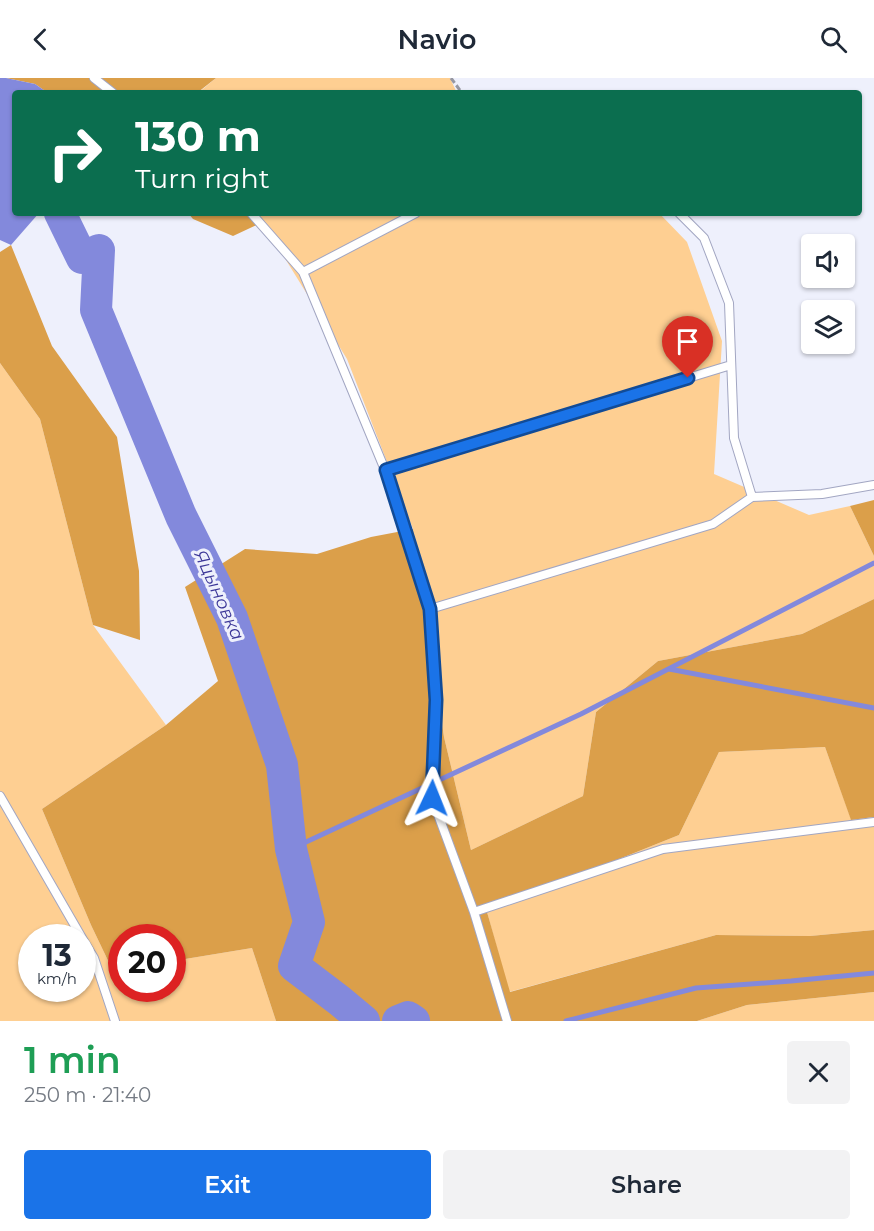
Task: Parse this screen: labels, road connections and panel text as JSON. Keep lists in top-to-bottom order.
{
  "water": ["Яцыновка"],
  "page": {
    "header": "Navio",
    "turn": ["130 m", "Turn right"],
    "speed": "13 km/h",
    "limit": "20",
    "heading": ["1 min", "250 m · 21:40"],
    "buttons": ["Exit", "Share"]
  }
}
